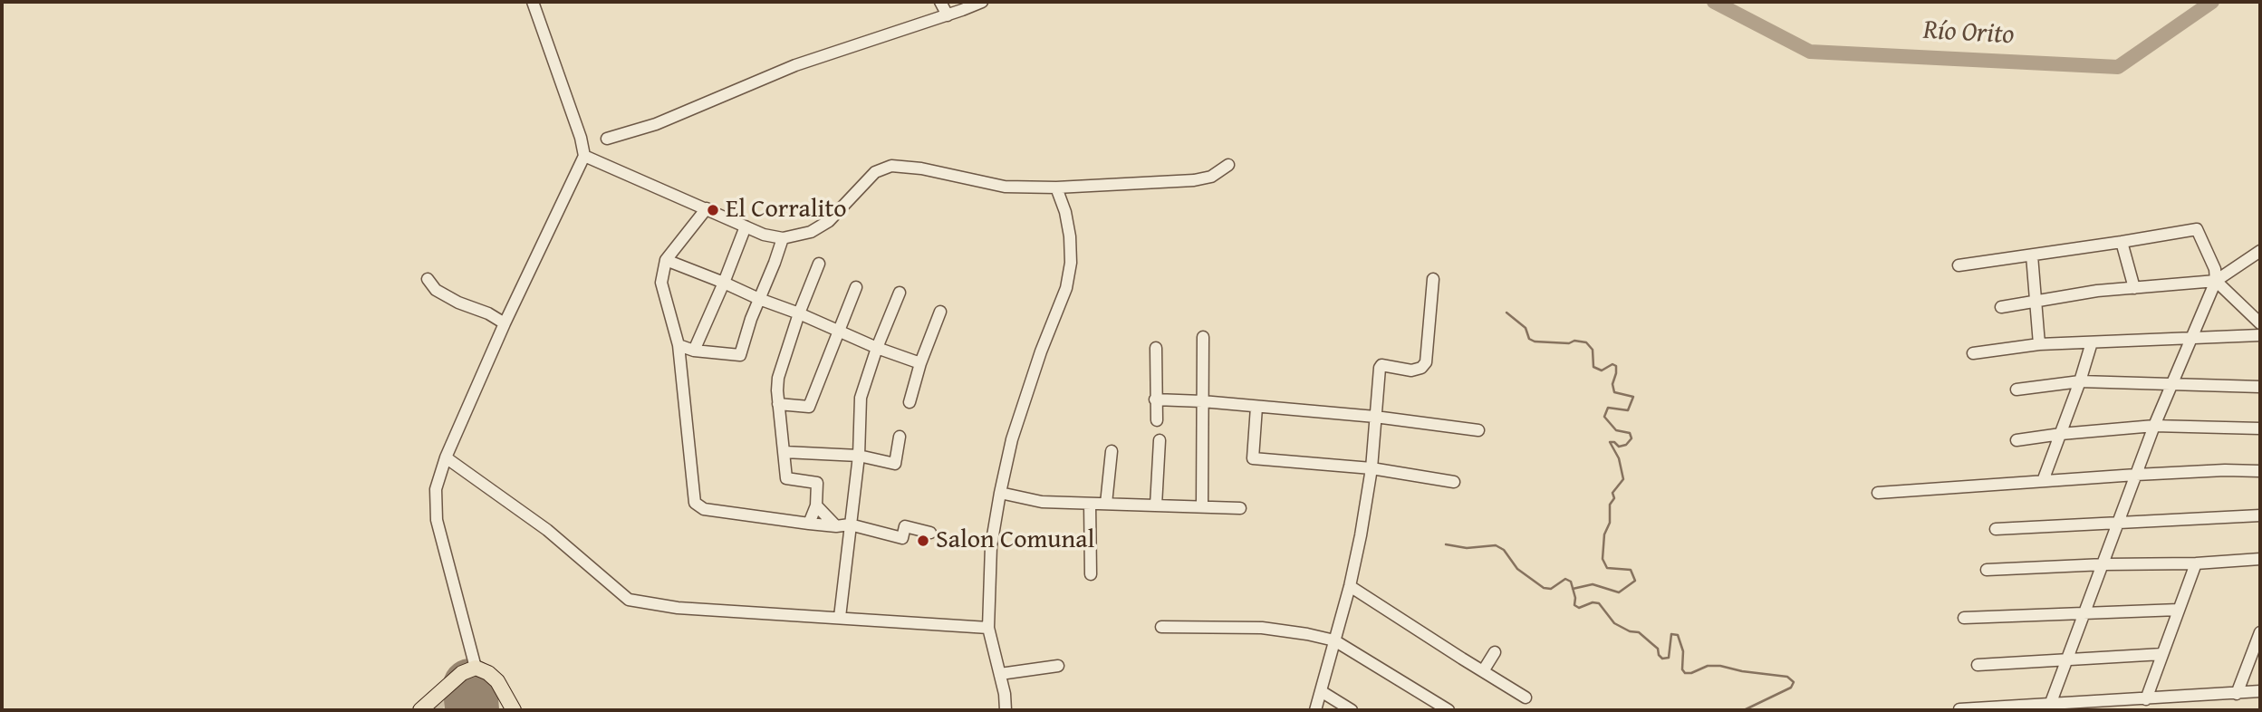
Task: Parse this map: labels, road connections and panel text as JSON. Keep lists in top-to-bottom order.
{
  "water": ["Río Orito"],
  "places": ["El Corralito", "Salon Comunal"]
}
